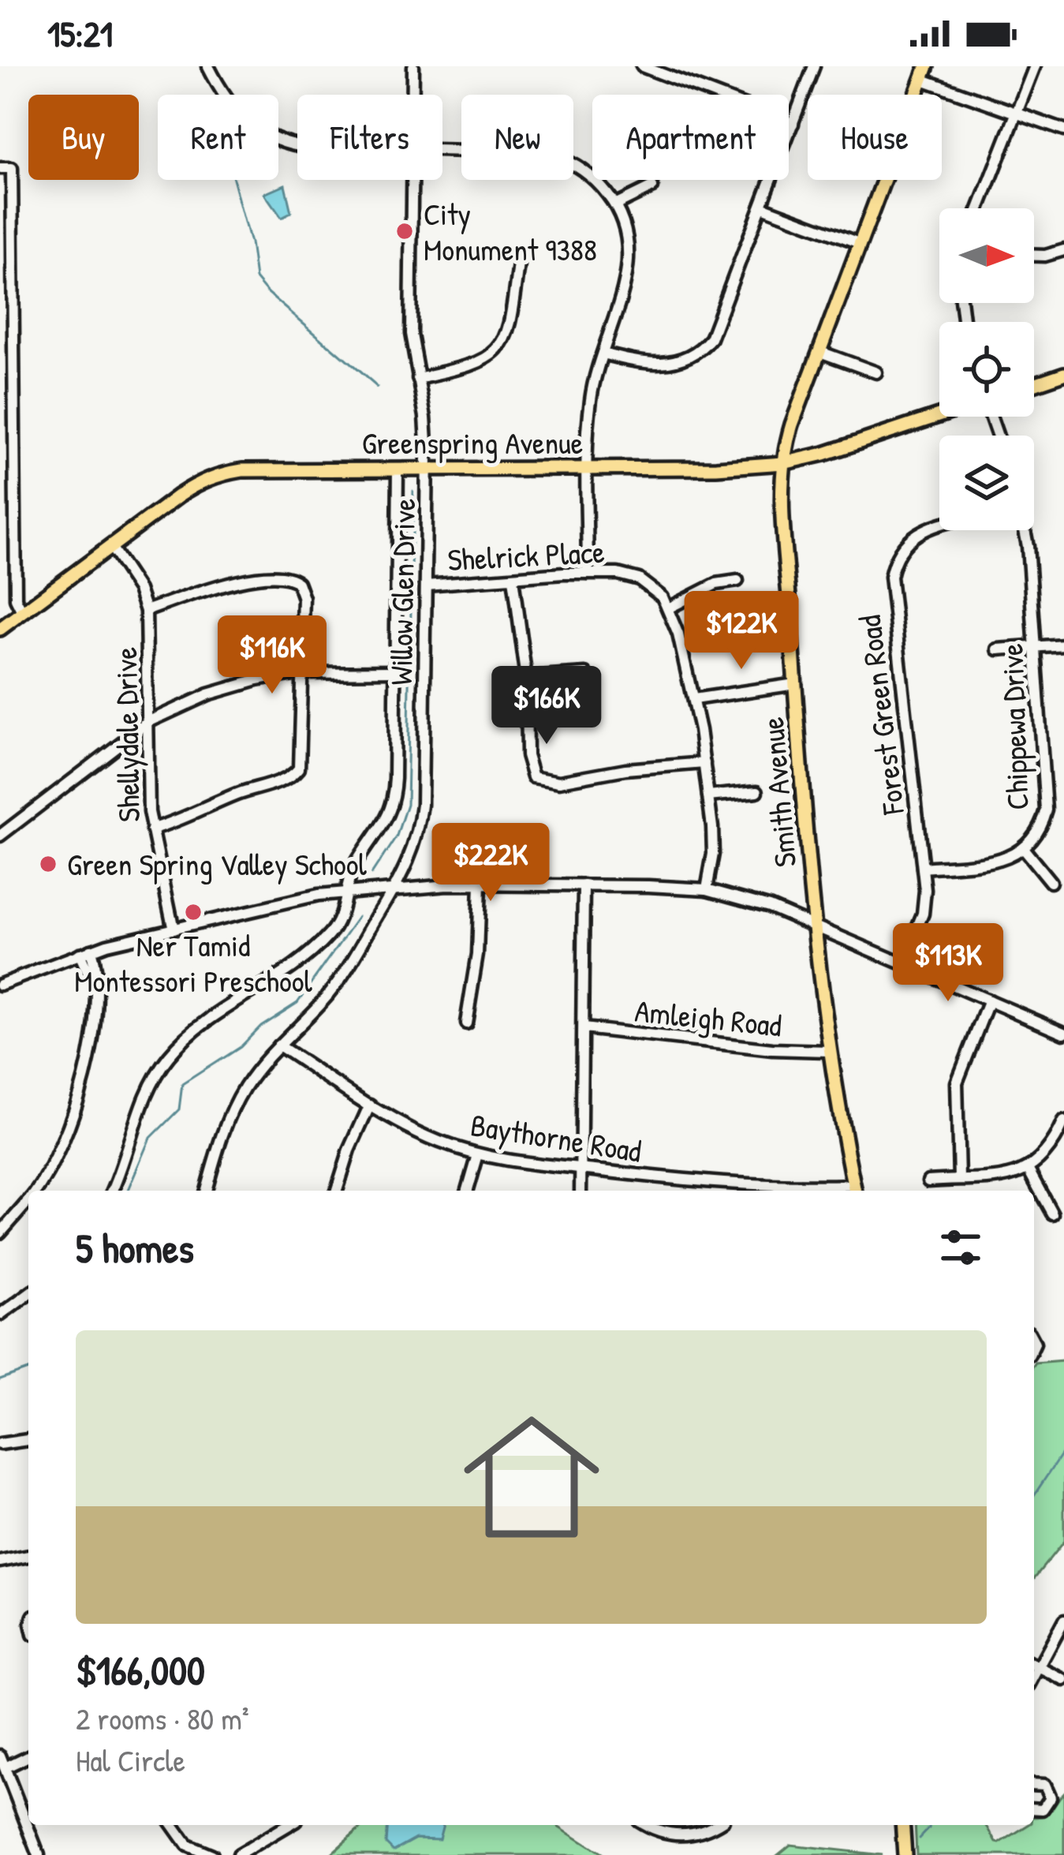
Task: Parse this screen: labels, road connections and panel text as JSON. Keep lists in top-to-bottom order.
{
  "streets": {
    "main road": ["Greenspring Avenue", "Smith Avenue"],
    "street": [
      "Shelrick Place",
      "Willow Glen Drive",
      "Forest Green Road",
      "Chippewa Drive",
      "Shellydale Drive",
      "Amleigh Road",
      "Baythorne Road"
    ]
  },
  "crossings": [
    ["Greenspring Avenue", "Willow Glen Drive"],
    ["Greenspring Avenue", "Shellydale Drive"],
    ["Greenspring Avenue", "Smith Avenue"],
    ["Shelrick Place", "Willow Glen Drive"],
    ["Willow Glen Drive", "Baythorne Road"],
    ["Forest Green Road", "Chippewa Drive"],
    ["Smith Avenue", "Amleigh Road"],
    ["Smith Avenue", "Baythorne Road"]
  ],
  "places": ["City Monument 9388", "Green Spring Valley School", "Ner Tamid Montessori Preschool"],
  "north": "right",
  "page": {
    "status": "15:21",
    "chip": [
      "Buy",
      "Rent",
      "Filters",
      "New",
      "Apartment",
      "House"
    ],
    "price": [
      "$122K",
      "$116K",
      "$166K",
      "$222K",
      "$113K"
    ],
    "heading": "5 homes",
    "list": [
      {
        "name": "$166,000",
        "note": "2 rooms · 80 m² · Hal Circle"
      }
    ]
  }
}
